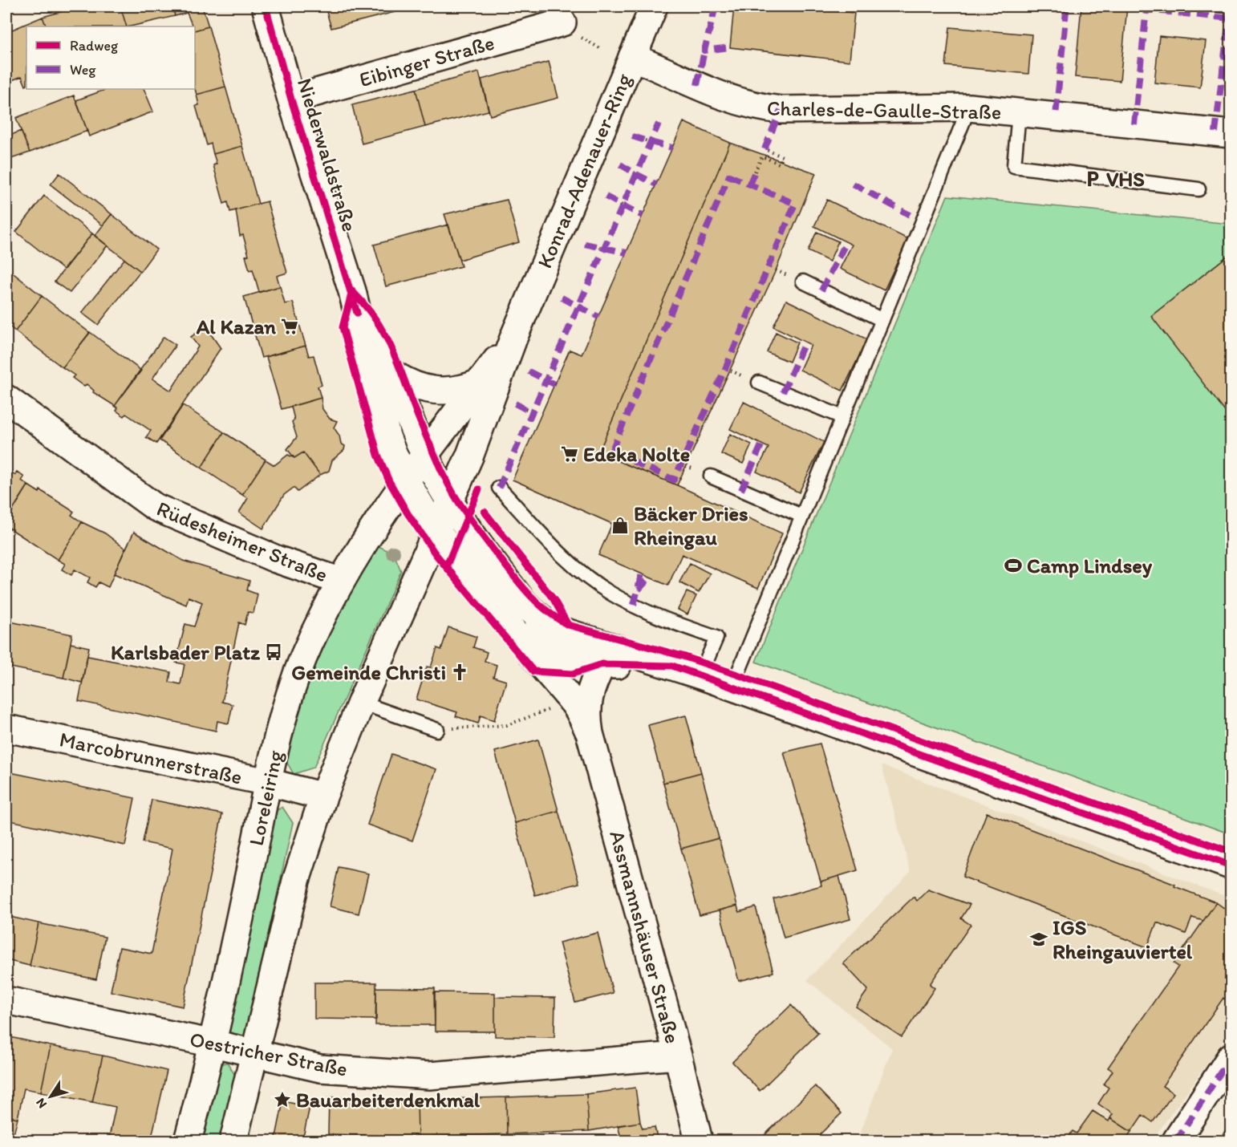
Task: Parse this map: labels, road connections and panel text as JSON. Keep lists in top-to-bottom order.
{
  "streets": {
    "street": [
      "Eibinger Straße",
      "Charles-de-Gaulle-Straße",
      "Niederwaldstraße",
      "Konrad-Adenauer-Ring",
      "Rüdesheimer Straße",
      "Marcobrunnerstraße",
      "Loreleiring",
      "Assmannshäuser Straße",
      "Oestricher Straße"
    ]
  },
  "crossings": [
    ["Eibinger Straße", "Niederwaldstraße"],
    ["Charles-de-Gaulle-Straße", "Konrad-Adenauer-Ring"],
    ["Niederwaldstraße", "Konrad-Adenauer-Ring"],
    ["Niederwaldstraße", "Loreleiring"],
    ["Konrad-Adenauer-Ring", "Loreleiring"],
    ["Rüdesheimer Straße", "Loreleiring"],
    ["Marcobrunnerstraße", "Loreleiring"],
    ["Loreleiring", "Oestricher Straße"],
    ["Assmannshäuser Straße", "Oestricher Straße"]
  ],
  "places": {
    "parking": ["VHS"],
    "supermarket": ["Al Kazan", "Edeka Nolte"],
    "shop": ["Bäcker Dries Rheingau"],
    "sports": ["Camp Lindsey"],
    "bus stop": ["Karlsbader Platz"],
    "church": ["Gemeinde Christi"],
    "school or university": ["IGS Rheingauviertel"],
    "place": ["Bauarbeiterdenkmal"]
  },
  "legend": ["Radweg", "Weg"],
  "north": "bottom left"
}
